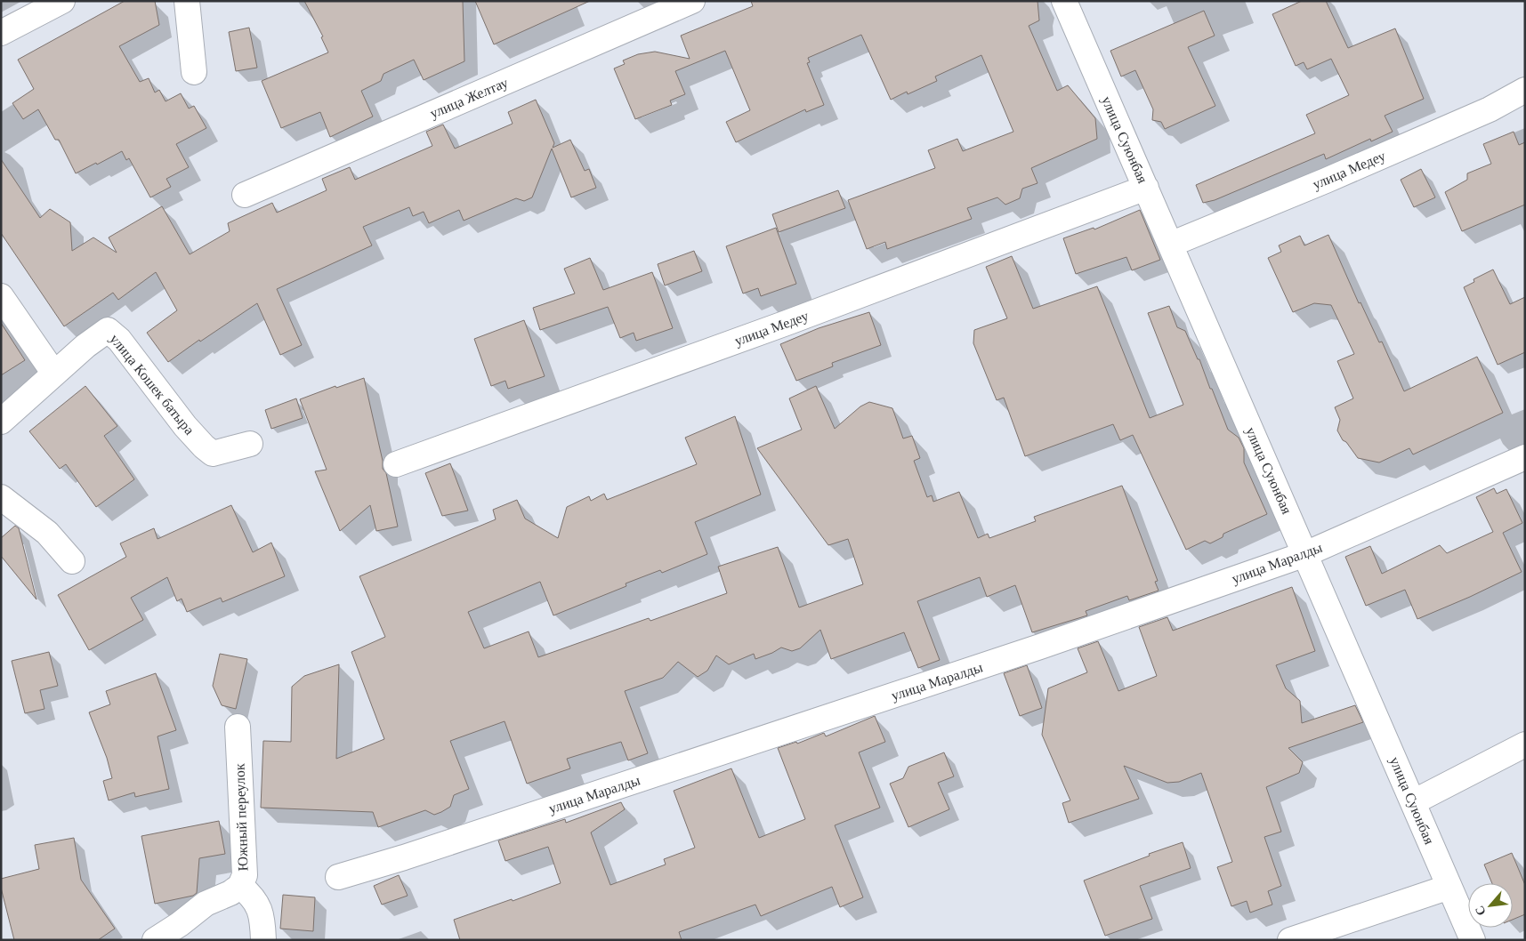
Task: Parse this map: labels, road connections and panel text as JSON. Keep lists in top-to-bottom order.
{
  "streets": {
    "street": [
      "улица Желтау",
      "улица Суюнбая",
      "улица Медеу",
      "улица Кошек батыра",
      "улица Маралды",
      "Южный переулок"
    ]
  },
  "crossings": [
    ["улица Суюнбая", "улица Медеу"],
    ["улица Суюнбая", "улица Маралды"]
  ],
  "north": "bottom left"
}
